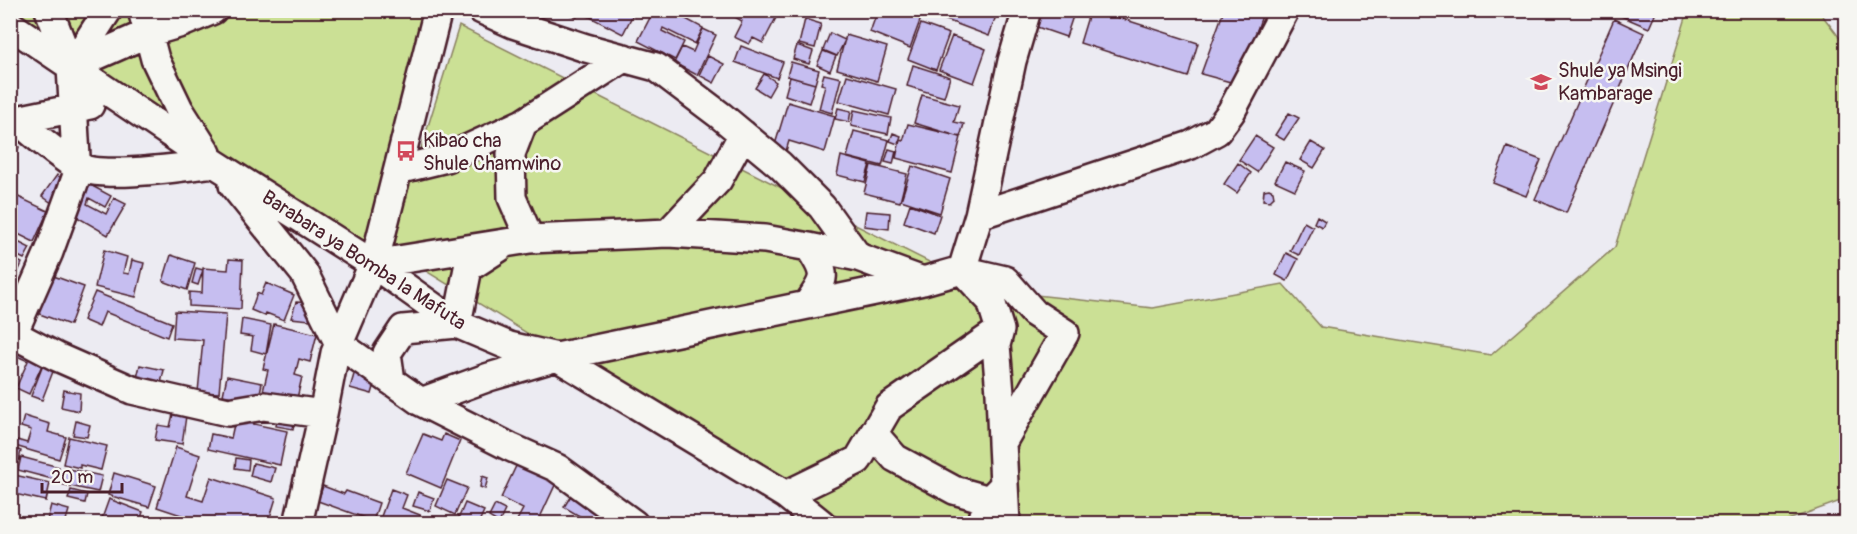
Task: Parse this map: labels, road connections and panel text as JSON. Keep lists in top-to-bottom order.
{
  "streets": {
    "street": ["Barabara ya Bomba la Mafuta"]
  },
  "places": {
    "school or university": ["Shule ya Msingi Kambarage"],
    "bus stop": ["Kibao cha Shule Chamwino"]
  },
  "scale_bar": "20 m"
}
